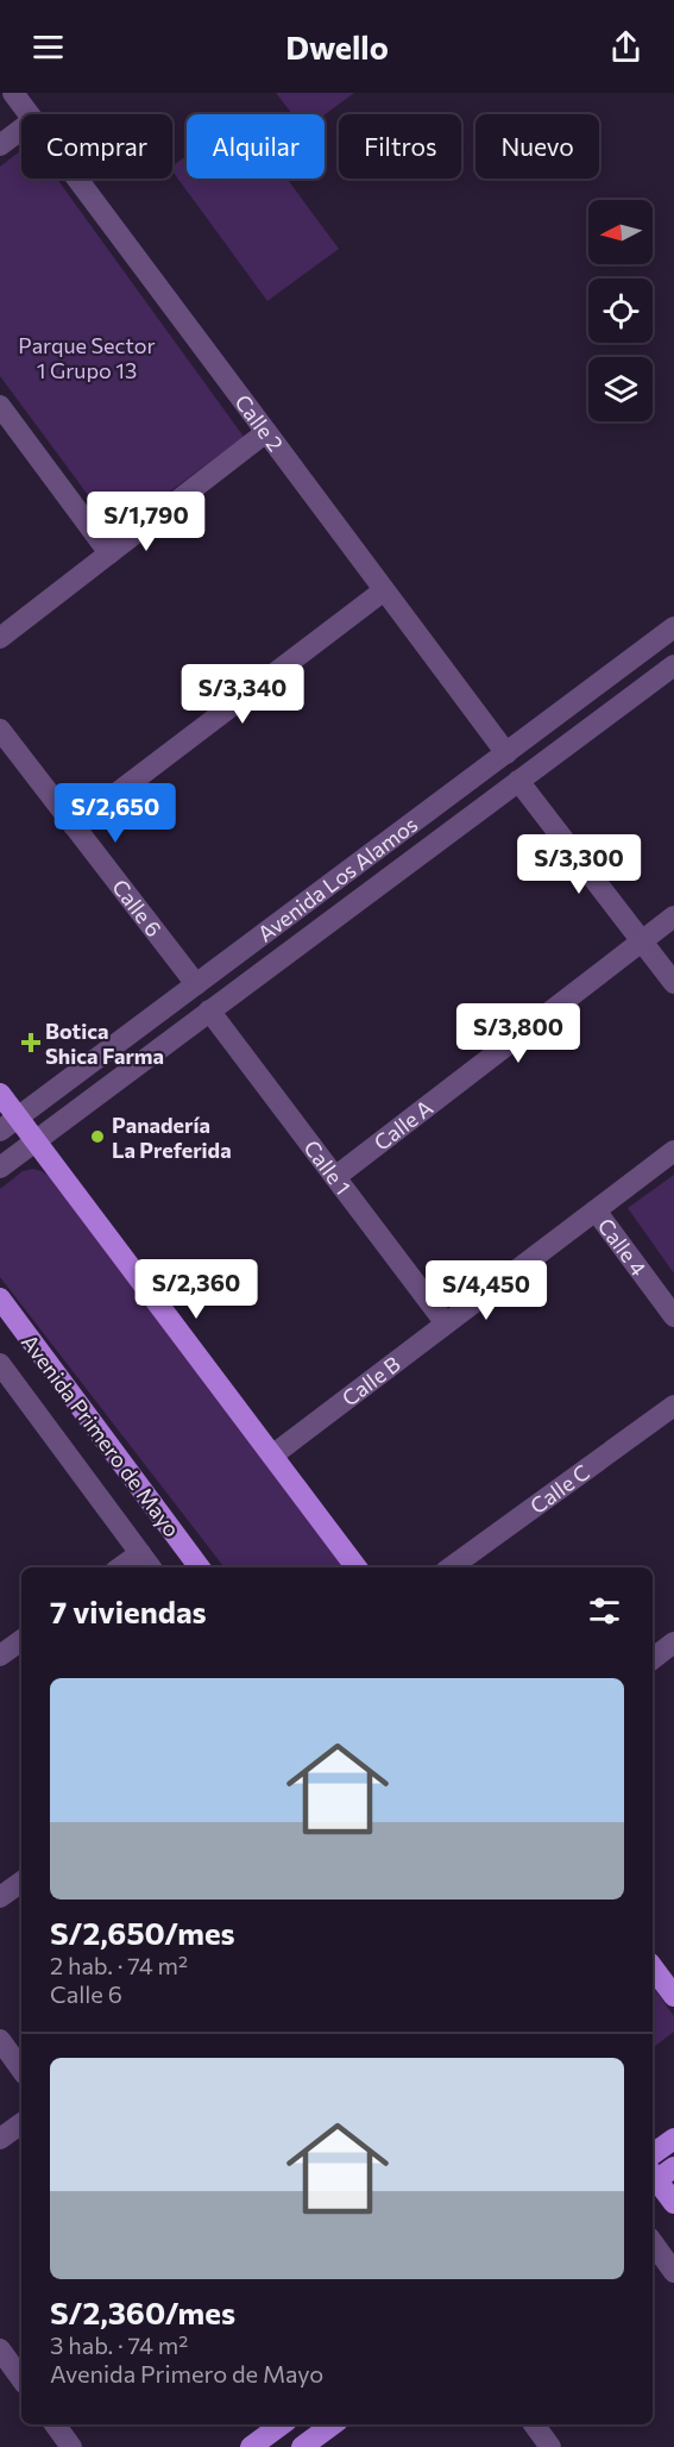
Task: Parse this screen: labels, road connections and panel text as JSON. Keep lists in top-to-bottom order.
{
  "streets": {
    "main road": ["Avenida Primero de Mayo"],
    "street": [
      "Calle 2",
      "Avenida Los Alamos",
      "Calle 6",
      "Calle A",
      "Calle 1",
      "Calle 4",
      "Calle B",
      "Calle C"
    ]
  },
  "crossings": [
    ["Calle 2", "Avenida Los Alamos"],
    ["Avenida Los Alamos", "Calle 6"],
    ["Avenida Los Alamos", "Calle 1"],
    ["Calle A", "Calle 1"],
    ["Calle 1", "Calle B"],
    ["Calle 4", "Calle B"]
  ],
  "parks": ["Parque Sector 1 Grupo 13"],
  "places": {
    "health": ["Botica Shica Farma"],
    "other": ["Panadería La Preferida"]
  },
  "north": "left",
  "page": {
    "header": "Dwello",
    "chip": [
      "Comprar",
      "Alquilar",
      "Filtros",
      "Nuevo"
    ],
    "price": [
      "S/1,790",
      "S/3,340",
      "S/2,650",
      "S/3,300",
      "S/3,800",
      "S/2,360",
      "S/4,450"
    ],
    "heading": "7 viviendas",
    "list": [
      {
        "name": "S/2,650/mes",
        "note": "2 hab. · 74 m² · Calle 6"
      },
      {
        "name": "S/2,360/mes",
        "note": "3 hab. · 74 m² · Avenida Primero de Mayo"
      }
    ]
  }
}
